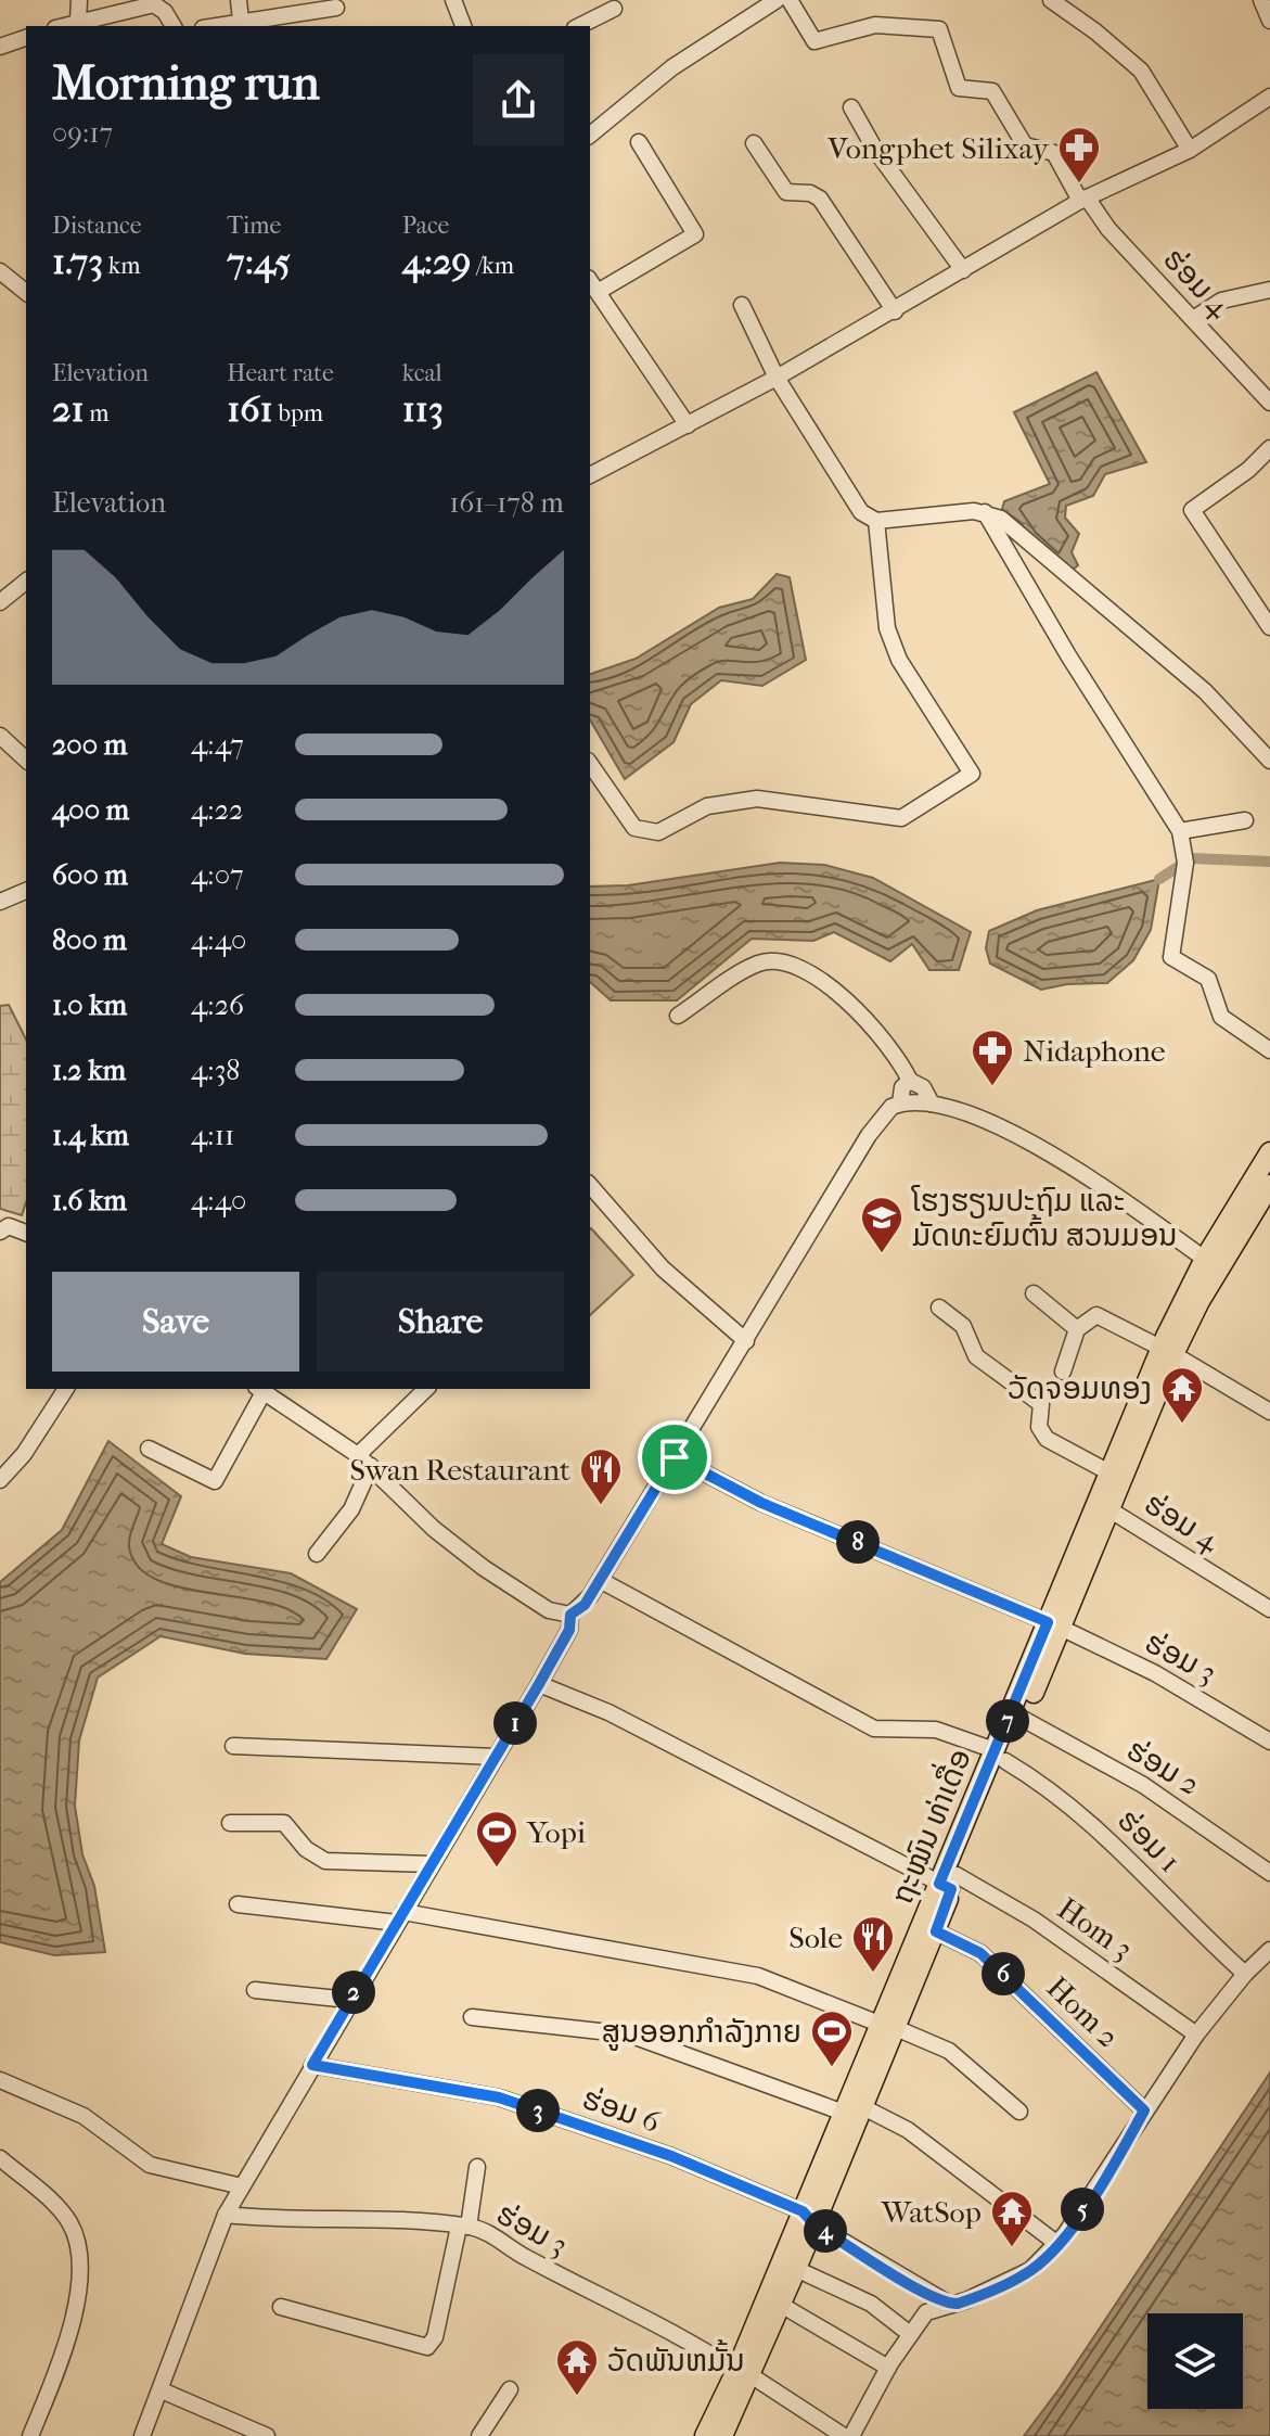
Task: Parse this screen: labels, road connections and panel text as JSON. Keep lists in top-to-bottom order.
{
  "streets": {
    "main road": ["ຖະໝົນ ທ່າເດື່ອ"],
    "street": [
      "ຮ່ອມ 4",
      "ຮ່ອມ 3",
      "ຮ່ອມ 2",
      "ຮ່ອມ 1",
      "Hom 3",
      "Hom 2",
      "ຮ່ອມ 6"
    ]
  },
  "crossings": [
    ["ຮ່ອມ 4", "ຖະໝົນ ທ່າເດື່ອ"],
    ["ຮ່ອມ 3", "ຖະໝົນ ທ່າເດື່ອ"],
    ["ຮ່ອມ 2", "ຖະໝົນ ທ່າເດື່ອ"],
    ["ຖະໝົນ ທ່າເດື່ອ", "ຮ່ອມ 1"],
    ["ຖະໝົນ ທ່າເດື່ອ", "Hom 3"],
    ["ຖະໝົນ ທ່າເດື່ອ", "Hom 2"],
    ["ຖະໝົນ ທ່າເດື່ອ", "ຮ່ອມ 6"]
  ],
  "places": {
    "pharmacy": ["Vongphet Silixay", "Nidaphone"],
    "school or university": ["ໂຮງຮຽນປະຖົມ ແລະ ມັດທະຍົມຕົ້ນ ສວນມອນ"],
    "temple": ["ວັດຈອມທອງ", "WatSop", "ວັດພັນຫມັ້ນ"],
    "restaurant": ["Swan Restaurant", "Sole"],
    "sports": ["Yopi", "ສູນອອກກຳລັງກາຍ"]
  },
  "page": {
    "heading": ["Morning run", "09:17"],
    "stats": [
      ["Distance", "1.73 km"],
      ["Time", "7:45"],
      ["Pace", "4:29 /km"],
      ["Elevation", "21 m"],
      ["Heart rate", "161 bpm"],
      ["kcal", "113"]
    ],
    "chart": ["Elevation", "161–178 m"],
    "list": [
      {
        "name": "200 m",
        "note": "4:47"
      },
      {
        "name": "400 m",
        "note": "4:22"
      },
      {
        "name": "600 m",
        "note": "4:07"
      },
      {
        "name": "800 m",
        "note": "4:40"
      },
      {
        "name": "1.0 km",
        "note": "4:26"
      },
      {
        "name": "1.2 km",
        "note": "4:38"
      },
      {
        "name": "1.4 km",
        "note": "4:11"
      },
      {
        "name": "1.6 km",
        "note": "4:40"
      }
    ],
    "buttons": ["Save", "Share"],
    "pins": [
      "8",
      "7",
      "1",
      "6",
      "2",
      "3",
      "5",
      "4"
    ]
  }
}
